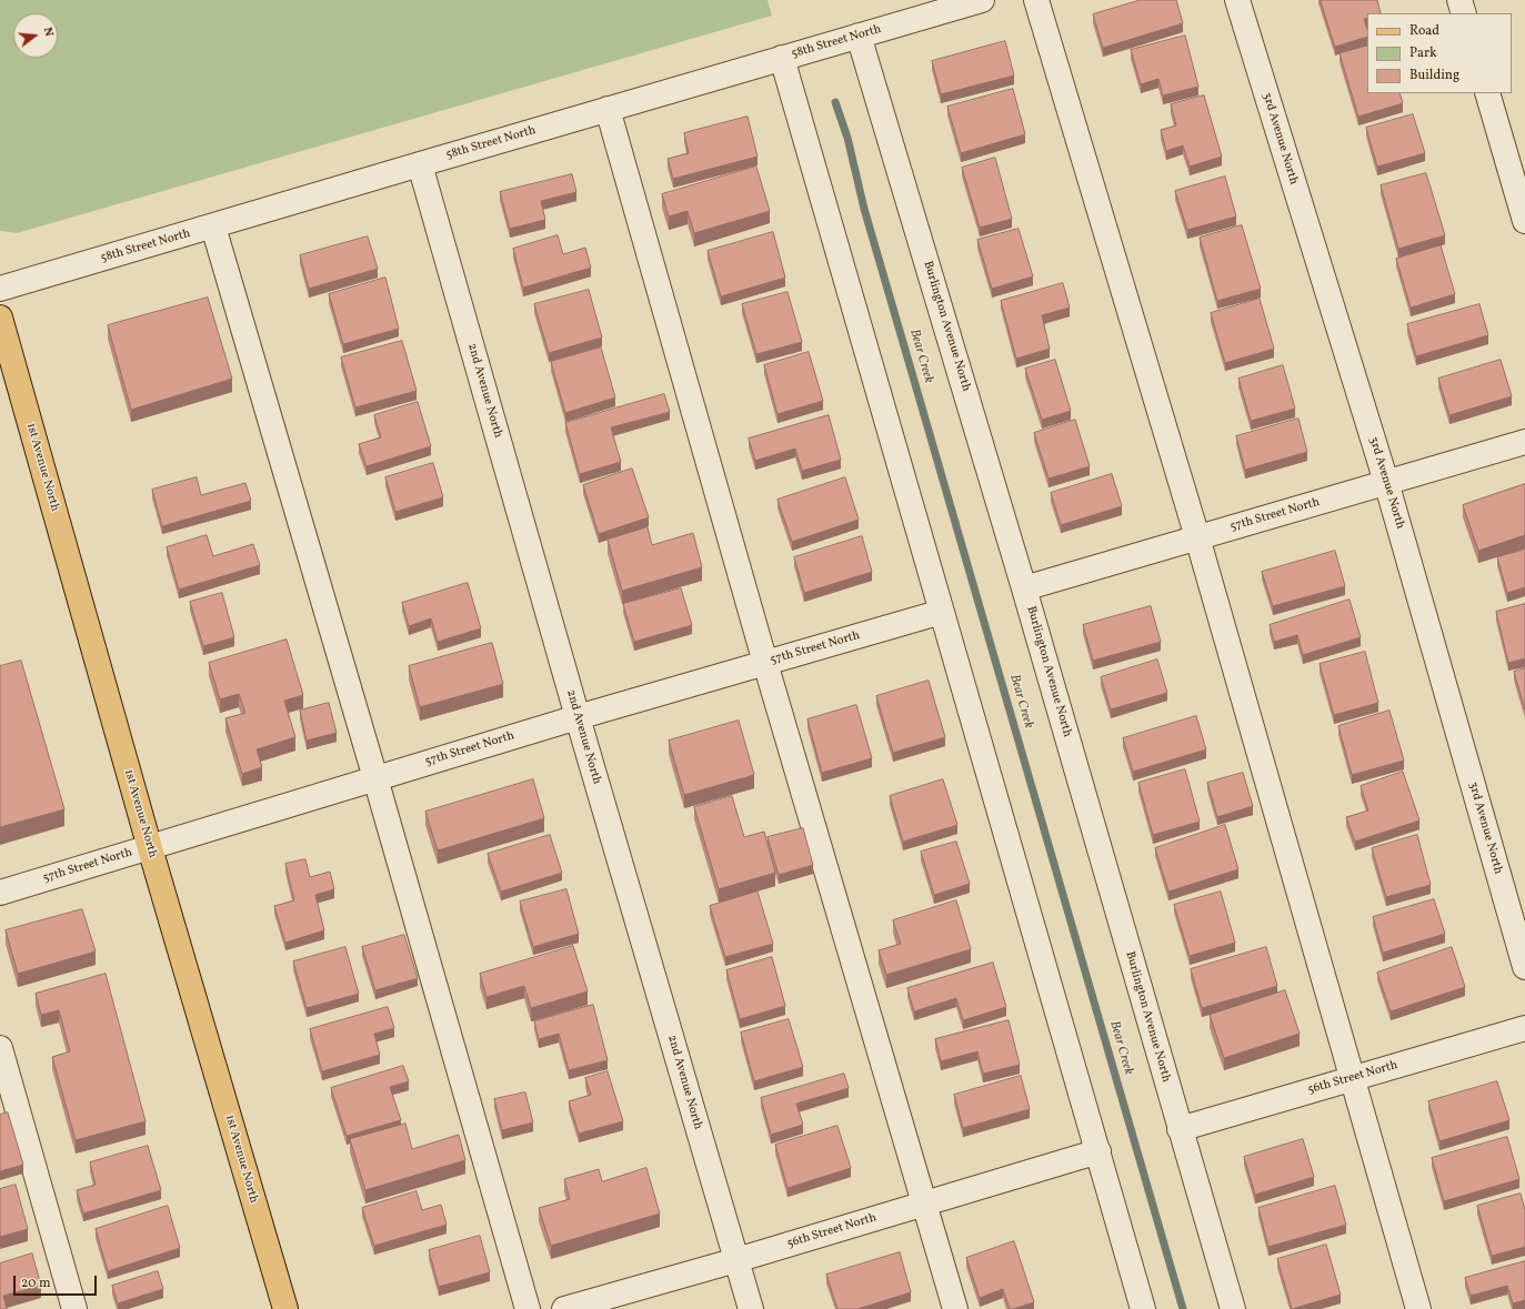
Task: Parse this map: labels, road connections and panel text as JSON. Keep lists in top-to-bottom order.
{
  "streets": {
    "main road": ["1st Avenue North"],
    "street": [
      "58th Street North",
      "3rd Avenue North",
      "Burlington Avenue North",
      "2nd Avenue North",
      "57th Street North",
      "56th Street North"
    ]
  },
  "crossings": [
    ["58th Street North", "Burlington Avenue North"],
    ["58th Street North", "2nd Avenue North"],
    ["3rd Avenue North", "57th Street North"],
    ["Burlington Avenue North", "57th Street North"],
    ["Burlington Avenue North", "56th Street North"],
    ["2nd Avenue North", "57th Street North"],
    ["2nd Avenue North", "56th Street North"],
    ["1st Avenue North", "57th Street North"]
  ],
  "water": ["Bear Creek"],
  "legend": ["Road", "Park", "Building"],
  "scale_bar": "20 m",
  "north": "right"
}
